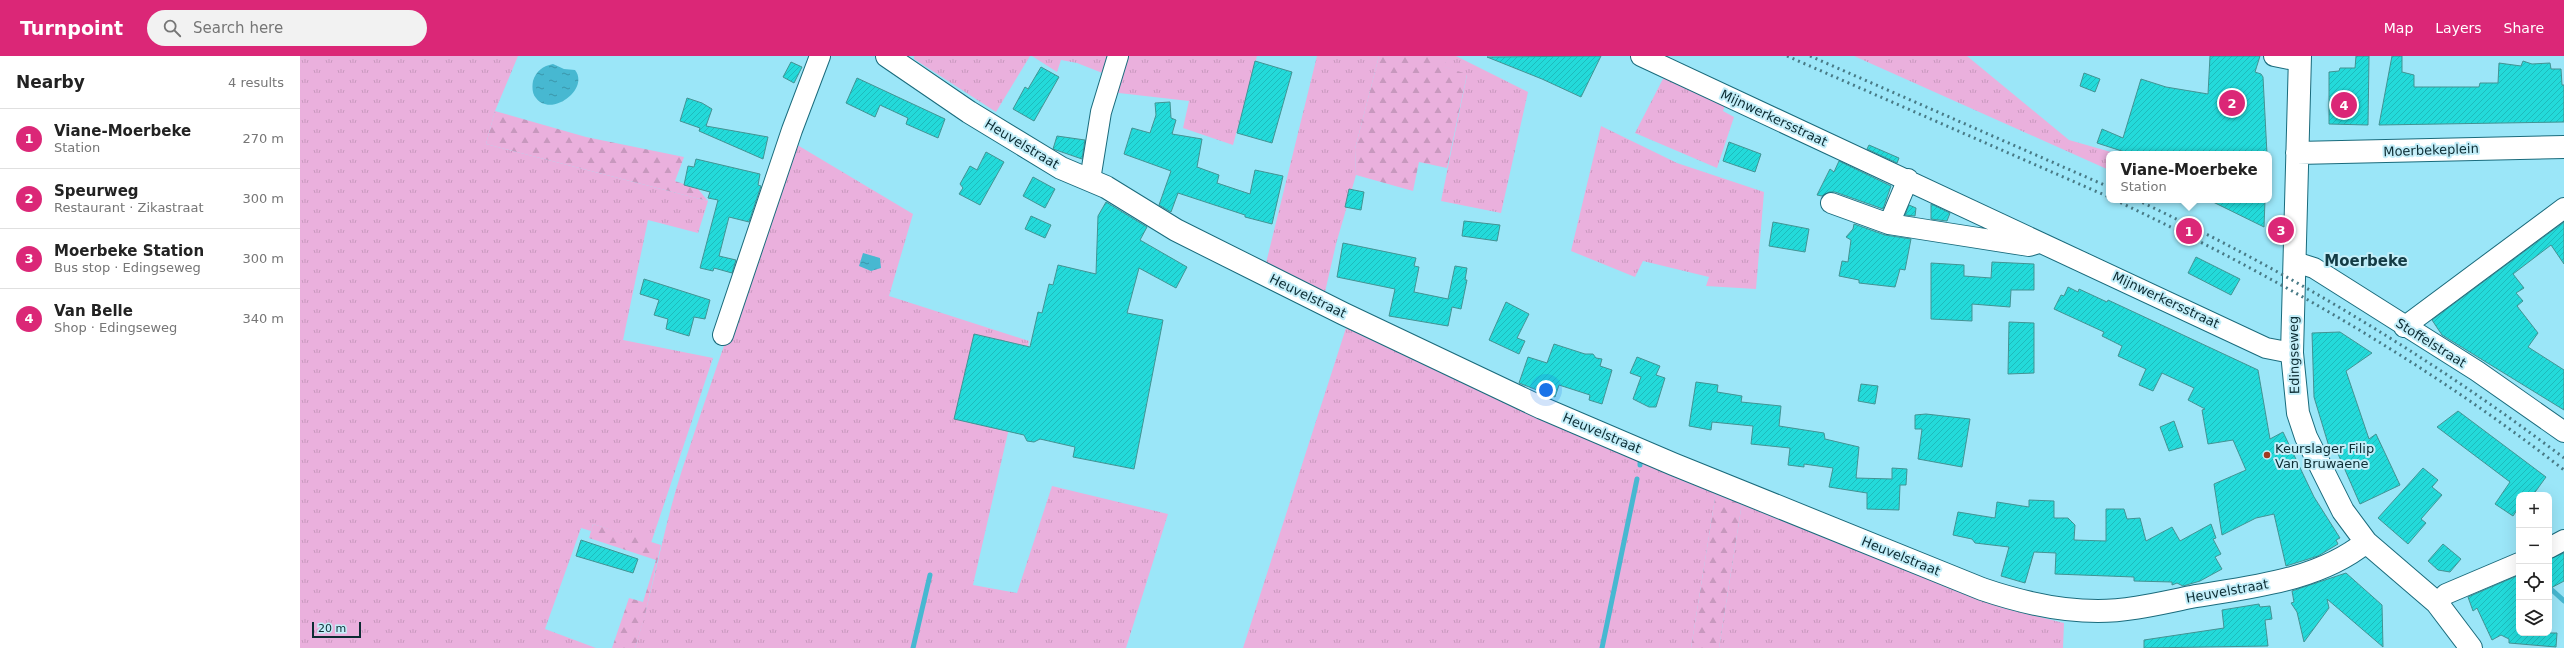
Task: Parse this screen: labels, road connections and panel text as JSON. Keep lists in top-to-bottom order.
{
  "streets": {
    "street": [
      "Mijnwerkersstraat",
      "Heuvelstraat",
      "Moerbekeplein",
      "Stoffelstraat",
      "Edingseweg"
    ]
  },
  "crossings": [
    ["Mijnwerkersstraat", "Edingseweg"],
    ["Heuvelstraat", "Edingseweg"],
    ["Moerbekeplein", "Edingseweg"],
    ["Stoffelstraat", "Edingseweg"]
  ],
  "districts": ["Moerbeke"],
  "places": ["Keurslager Filip Van Bruwaene"],
  "scale_bar": "20 m",
  "page": {
    "header": "Turnpoint",
    "search": "Search here",
    "nav": ["Map", "Layers", "Share"],
    "heading": ["Nearby", "4 results"],
    "pins": [
      "2",
      "4",
      "3",
      "1"
    ],
    "list": [
      {
        "mark": "1",
        "name": "Viane-Moerbeke",
        "note": "Station",
        "value": "270 m"
      },
      {
        "mark": "2",
        "name": "Speurweg",
        "note": "Restaurant · Zikastraat",
        "value": "300 m"
      },
      {
        "mark": "3",
        "name": "Moerbeke Station",
        "note": "Bus stop · Edingseweg",
        "value": "300 m"
      },
      {
        "mark": "4",
        "name": "Van Belle",
        "note": "Shop · Edingseweg",
        "value": "340 m"
      }
    ],
    "popup": ["Viane-Moerbeke", "Station"],
    "map_buttons": ["+", "−"],
    "scale": "20 m"
  }
}
